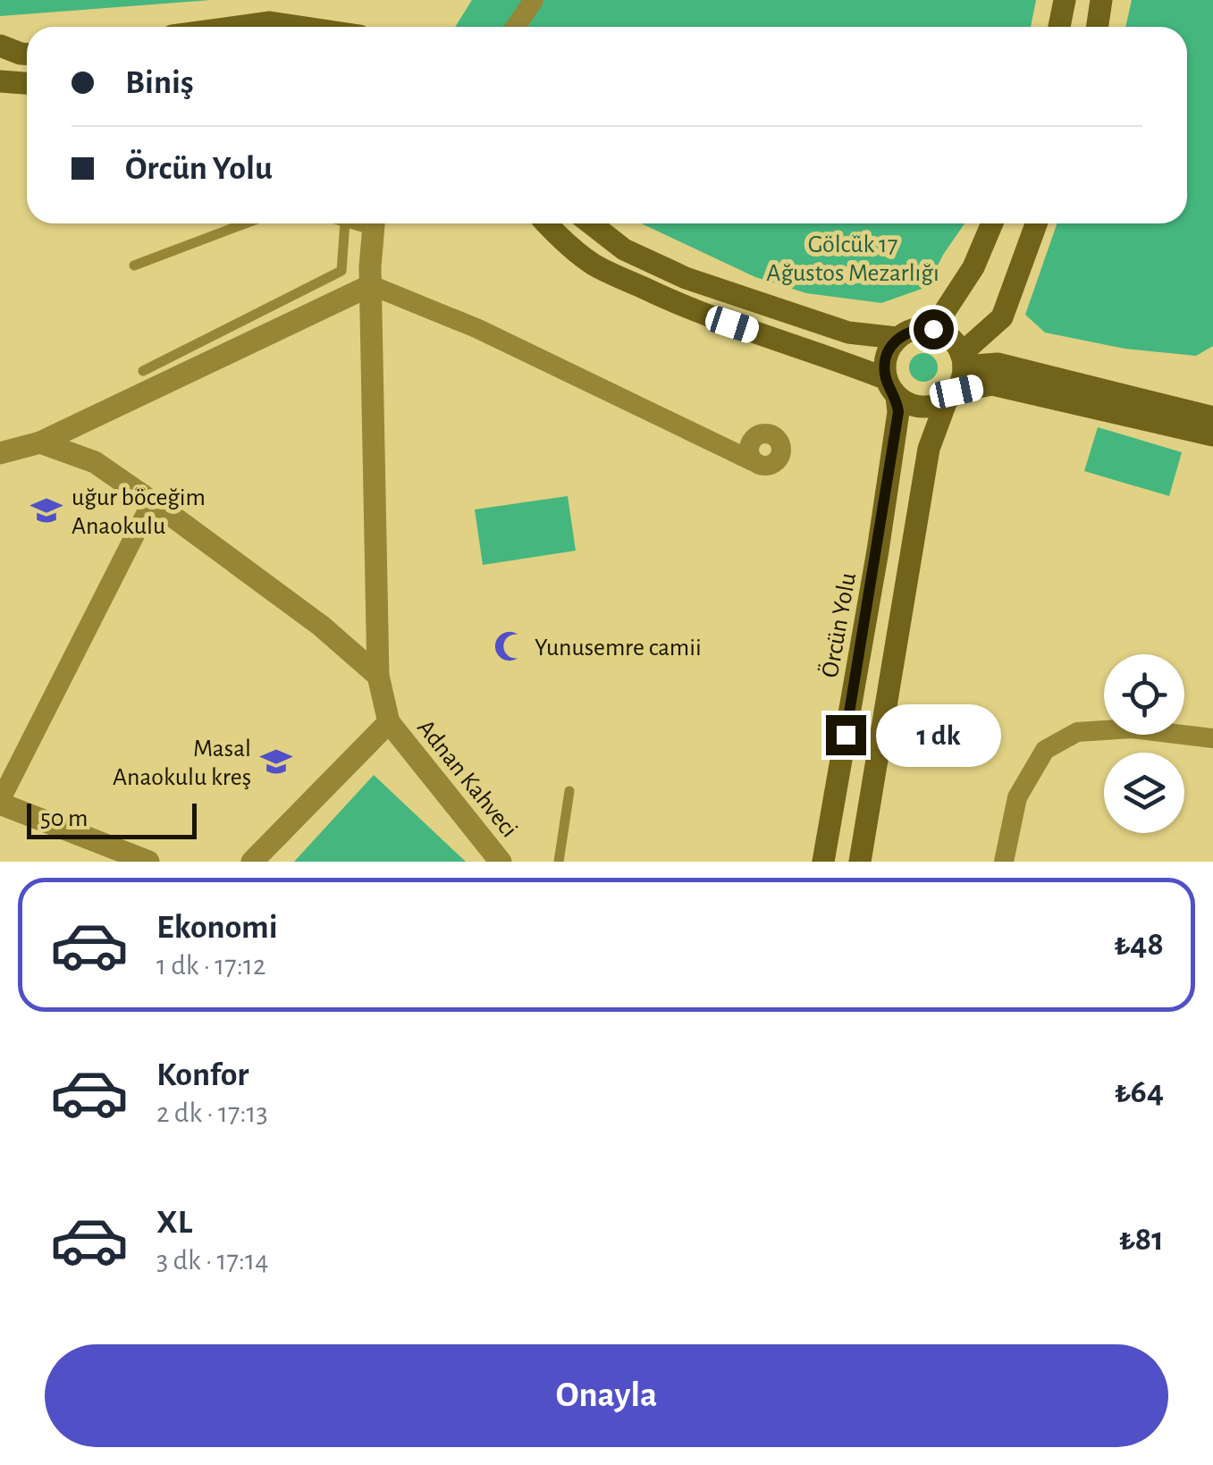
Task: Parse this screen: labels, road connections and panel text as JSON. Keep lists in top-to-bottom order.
{
  "streets": {
    "main road": ["Örcün Yolu"],
    "street": ["Adnan Kahveci"]
  },
  "parks": ["Gölcük 17 Ağustos Mezarlığı"],
  "places": {
    "school or university": ["uğur böceğim Anaokulu", "Masal Anaokulu kreş"],
    "mosque": ["Yunusemre camii"]
  },
  "scale_bar": "50 m",
  "page": {
    "banner": ["Biniş", "Örcün Yolu"],
    "bubble": "1 dk",
    "scale": "50 m",
    "list": [
      {
        "name": "Ekonomi",
        "note": "1 dk · 17:12",
        "value": "₺48"
      },
      {
        "name": "Konfor",
        "note": "2 dk · 17:13",
        "value": "₺64"
      },
      {
        "name": "XL",
        "note": "3 dk · 17:14",
        "value": "₺81"
      }
    ],
    "buttons": "Onayla"
  }
}
